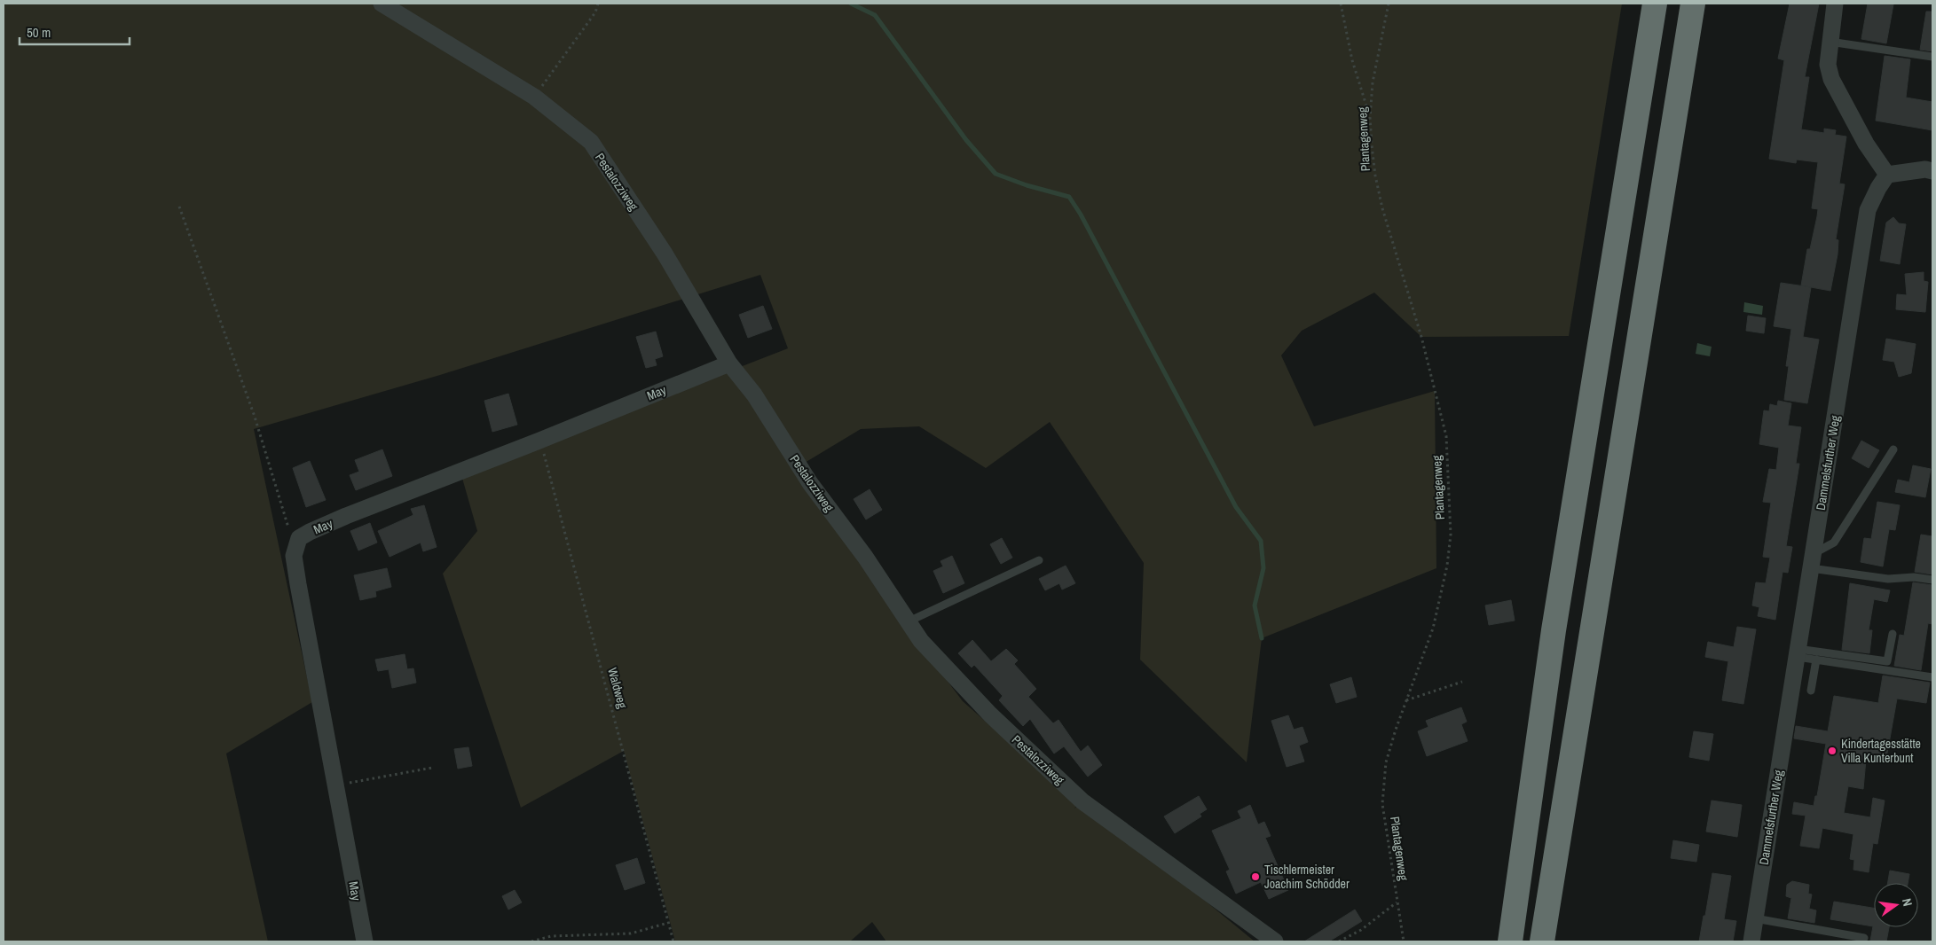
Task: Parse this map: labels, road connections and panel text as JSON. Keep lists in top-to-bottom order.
{
  "streets": {
    "street": ["Pestalozziweg", "May", "Dammelsfurther Weg"],
    "path": ["Plantagenweg", "Waldweg"]
  },
  "crossings": [
    ["Pestalozziweg", "May"],
    ["May", "Waldweg"]
  ],
  "places": ["Kindertagesstätte Villa Kunterbunt", "Tischlermeister Joachim Schödder"],
  "scale_bar": "50 m",
  "north": "right"
}
